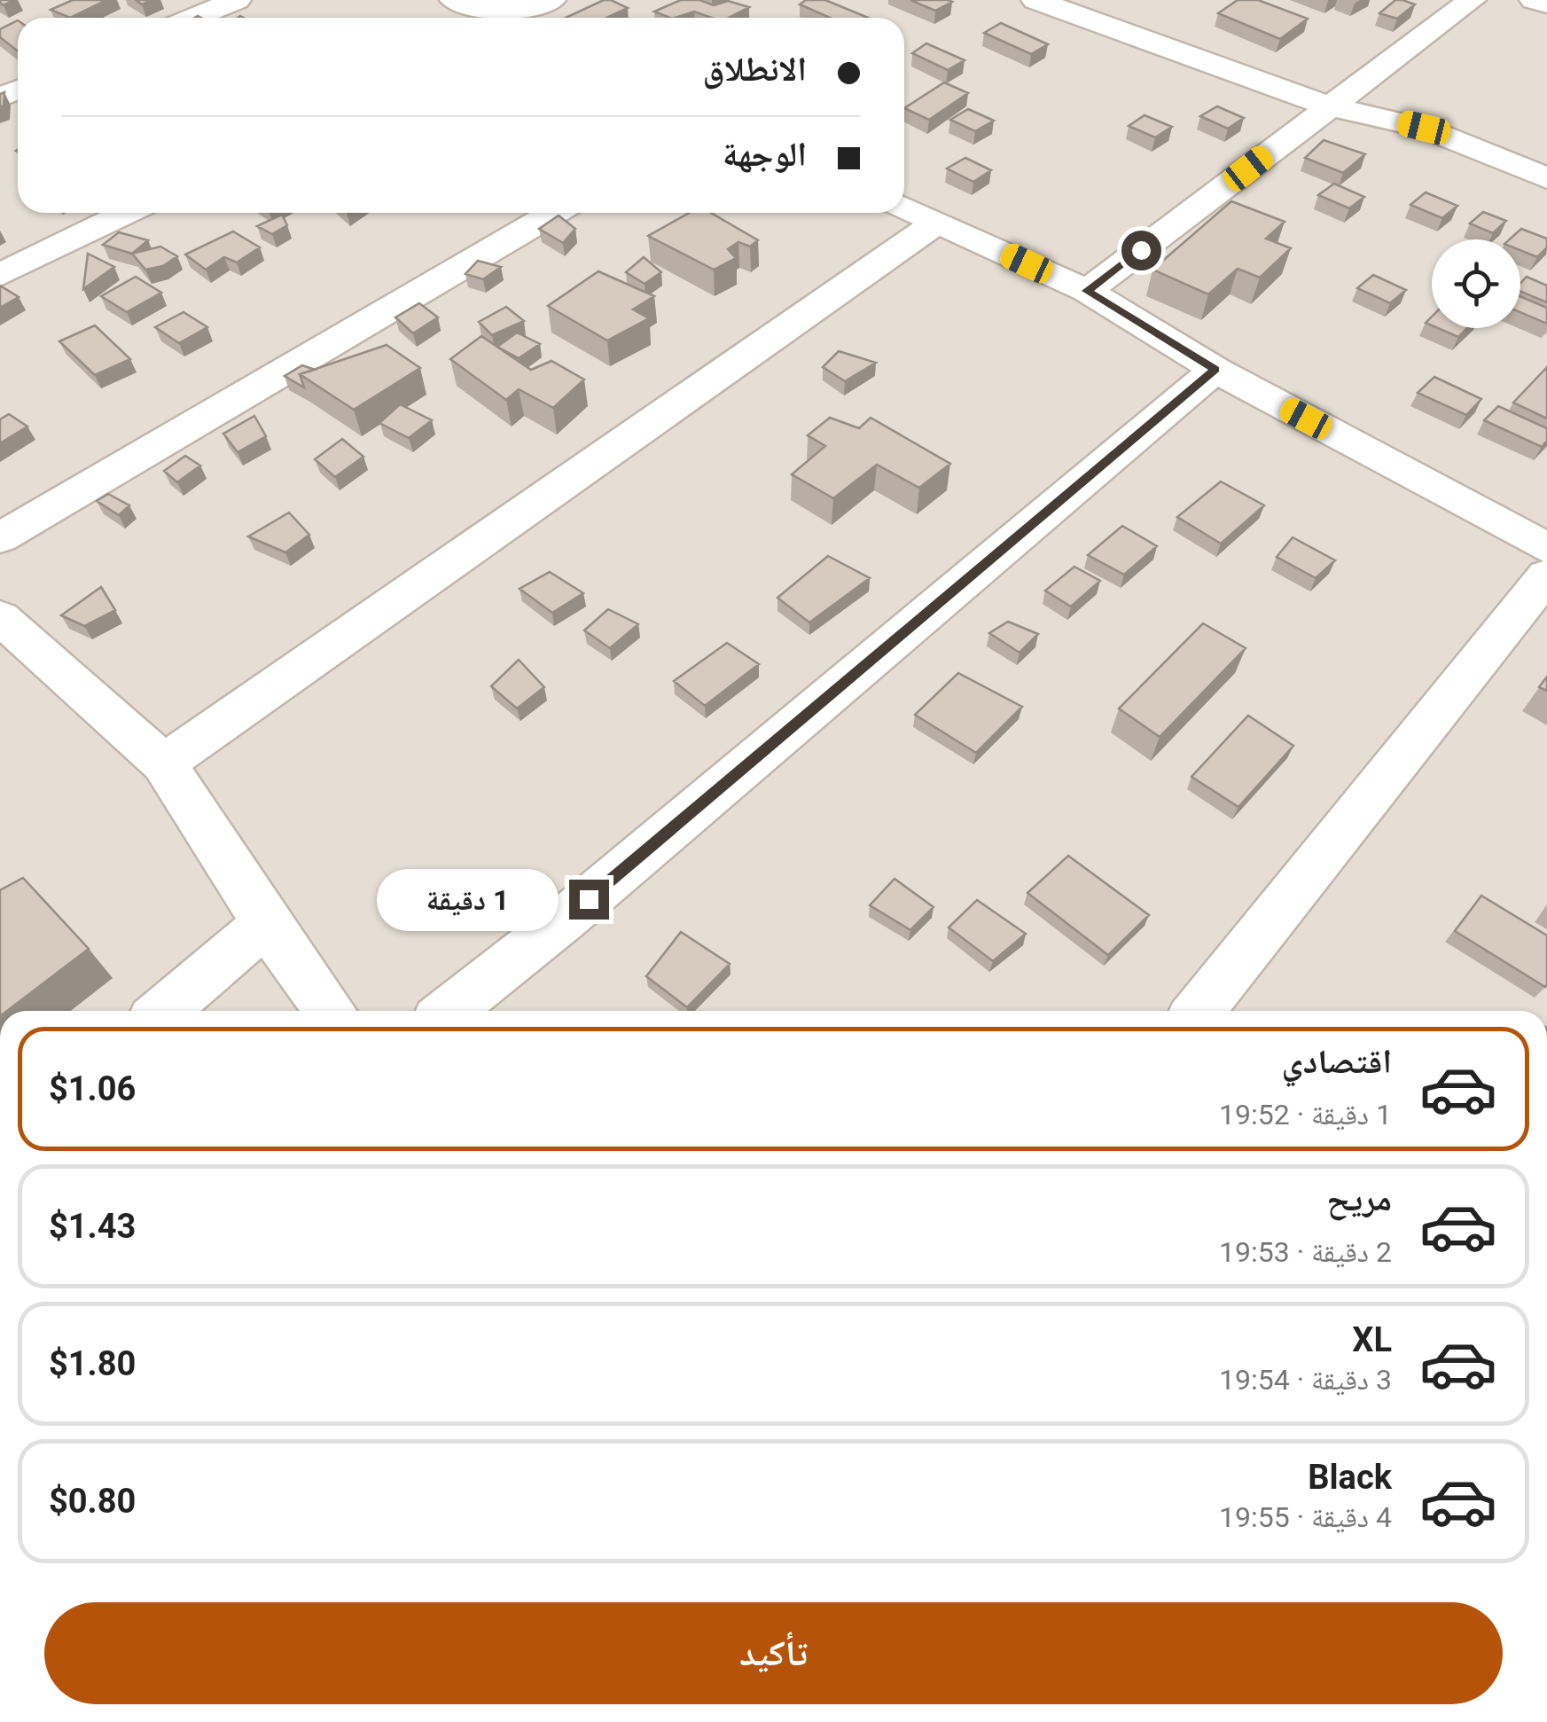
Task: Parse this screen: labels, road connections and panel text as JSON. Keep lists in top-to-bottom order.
{
  "page": {
    "banner": ["الانطلاق", "الوجهة"],
    "bubble": "1 دقيقة",
    "list": [
      {
        "name": "اقتصادي",
        "note": "1 دقيقة · 19:52",
        "value": "$1.06"
      },
      {
        "name": "مريح",
        "note": "2 دقيقة · 19:53",
        "value": "$1.43"
      },
      {
        "name": "XL",
        "note": "3 دقيقة · 19:54",
        "value": "$1.80"
      },
      {
        "name": "Black",
        "note": "4 دقيقة · 19:55",
        "value": "$0.80"
      }
    ],
    "buttons": "تأكيد"
  }
}
